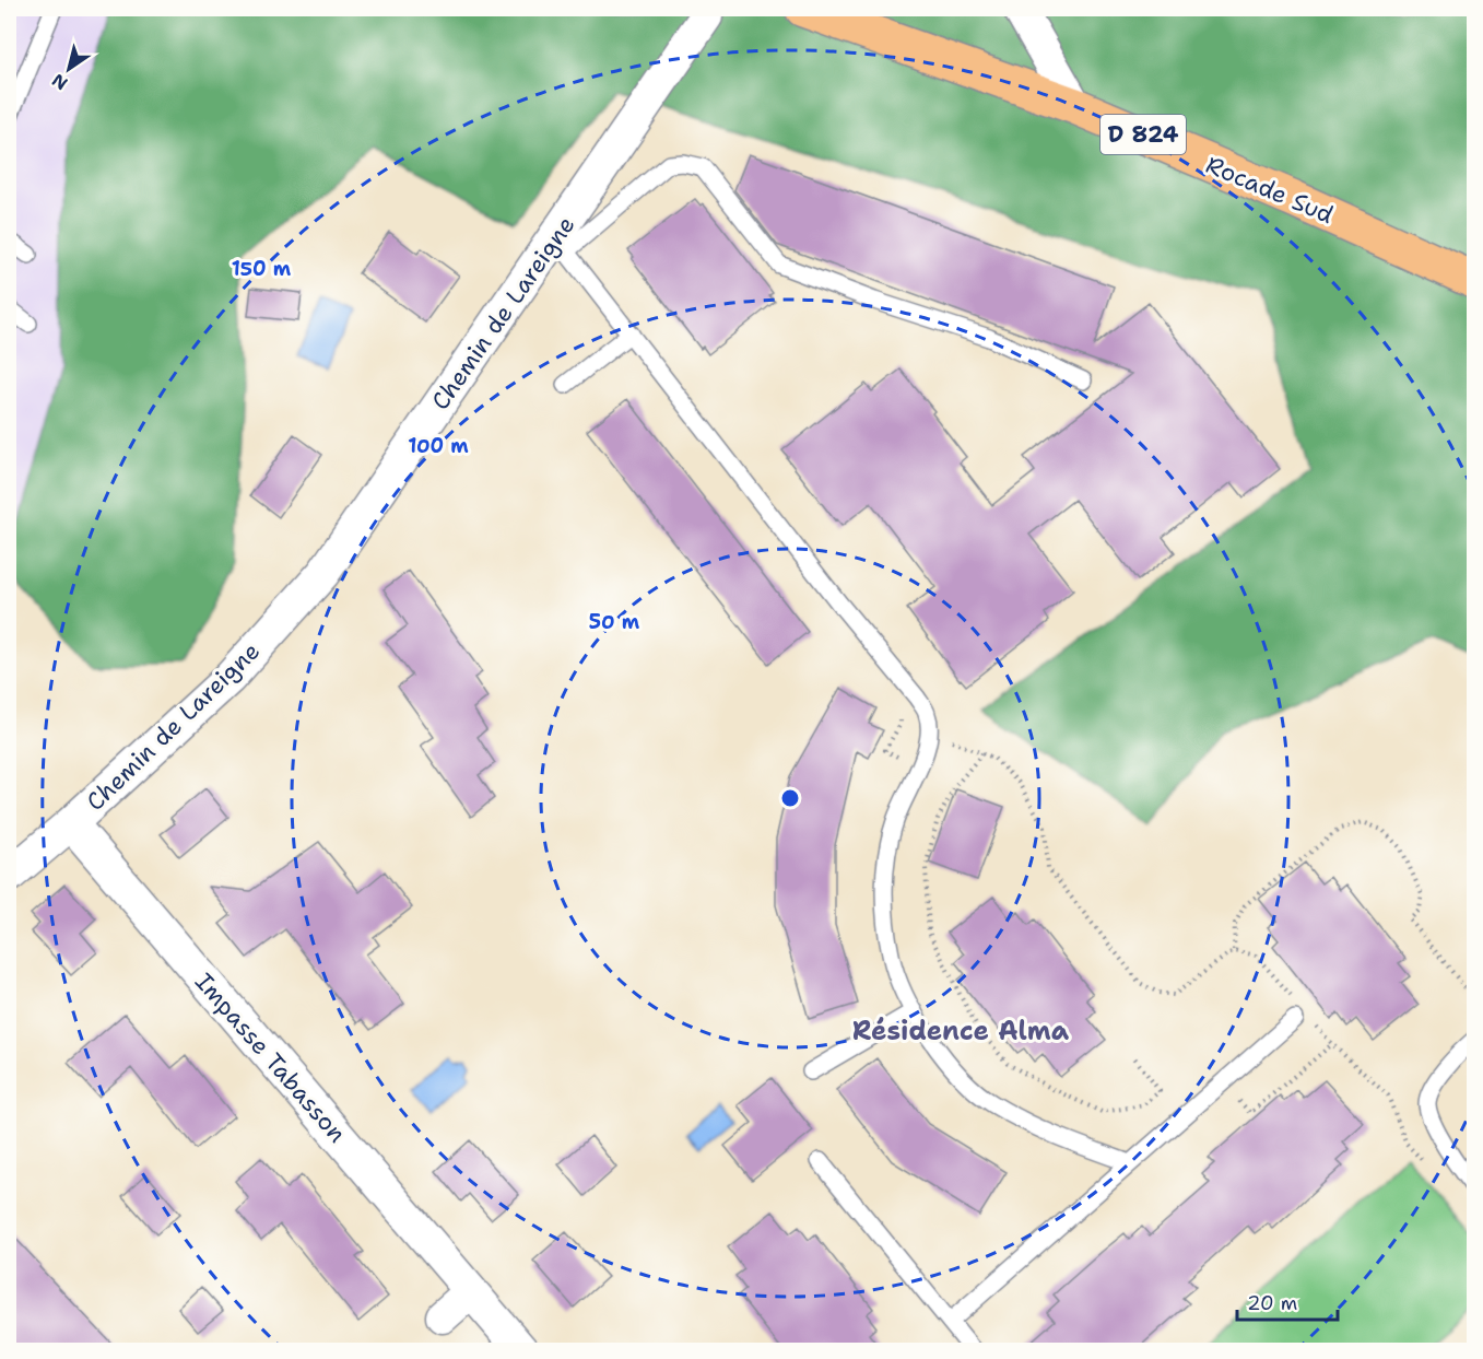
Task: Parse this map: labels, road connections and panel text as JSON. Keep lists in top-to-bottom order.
{
  "streets": {
    "main road": ["D 824", "Rocade Sud"],
    "street": ["Chemin de Lareigne", "Impasse Tabasson"]
  },
  "crossings": [
    ["Chemin de Lareigne", "Impasse Tabasson"]
  ],
  "districts": ["Résidence Alma"],
  "scale_bar": "20 m",
  "north": "bottom left",
  "rings": ["150 m", "100 m", "50 m"]
}
